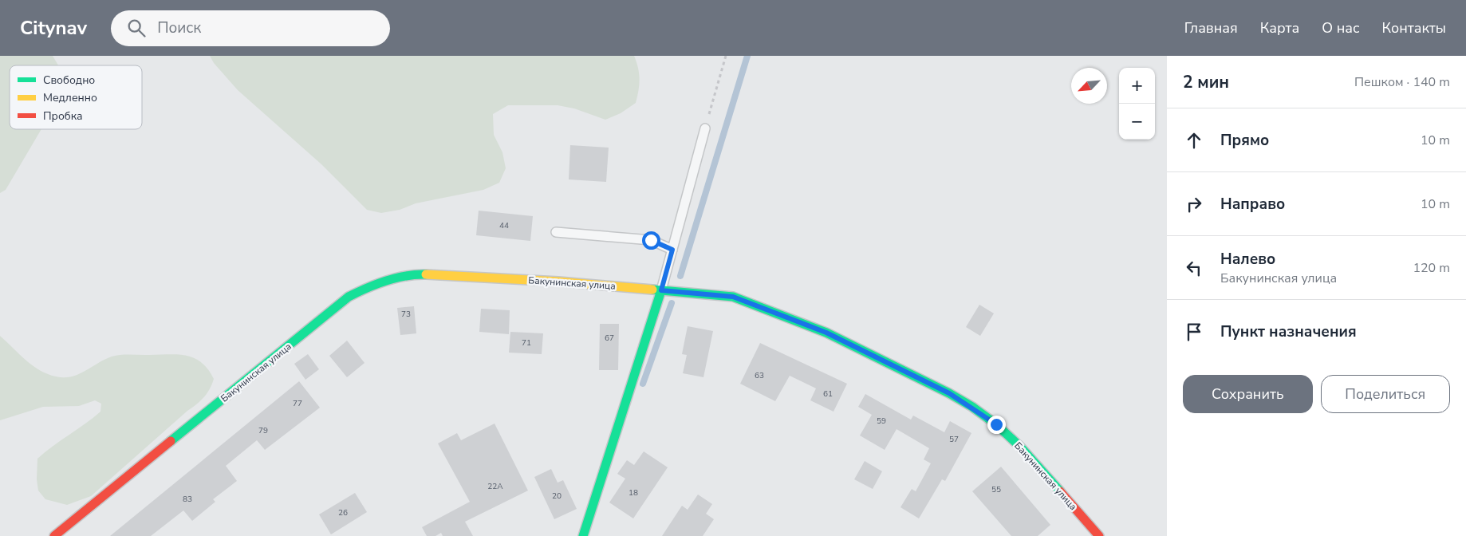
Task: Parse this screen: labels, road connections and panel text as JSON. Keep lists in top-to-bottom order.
{
  "streets": {
    "street": ["Бакунинская улица"]
  },
  "house_numbers": [
    "44",
    "73",
    "67",
    "71",
    "63",
    "61",
    "77",
    "59",
    "79",
    "57",
    "22А",
    "55",
    "18",
    "20",
    "83",
    "26"
  ],
  "legend": ["Свободно", "Медленно", "Пробка"],
  "north": "bottom left",
  "page": {
    "header": "Citynav",
    "search": "Поиск",
    "nav": [
      "Главная",
      "Карта",
      "О нас",
      "Контакты"
    ],
    "heading": ["2 мин", "Пешком · 140 m"],
    "map_buttons": ["+", "−"],
    "list": [
      ["Прямо", "10 m"],
      ["Направо", "10 m"],
      ["Налево", "Бакунинская улица", "120 m"],
      "Пункт назначения"
    ],
    "buttons": ["Сохранить", "Поделиться"]
  }
}
